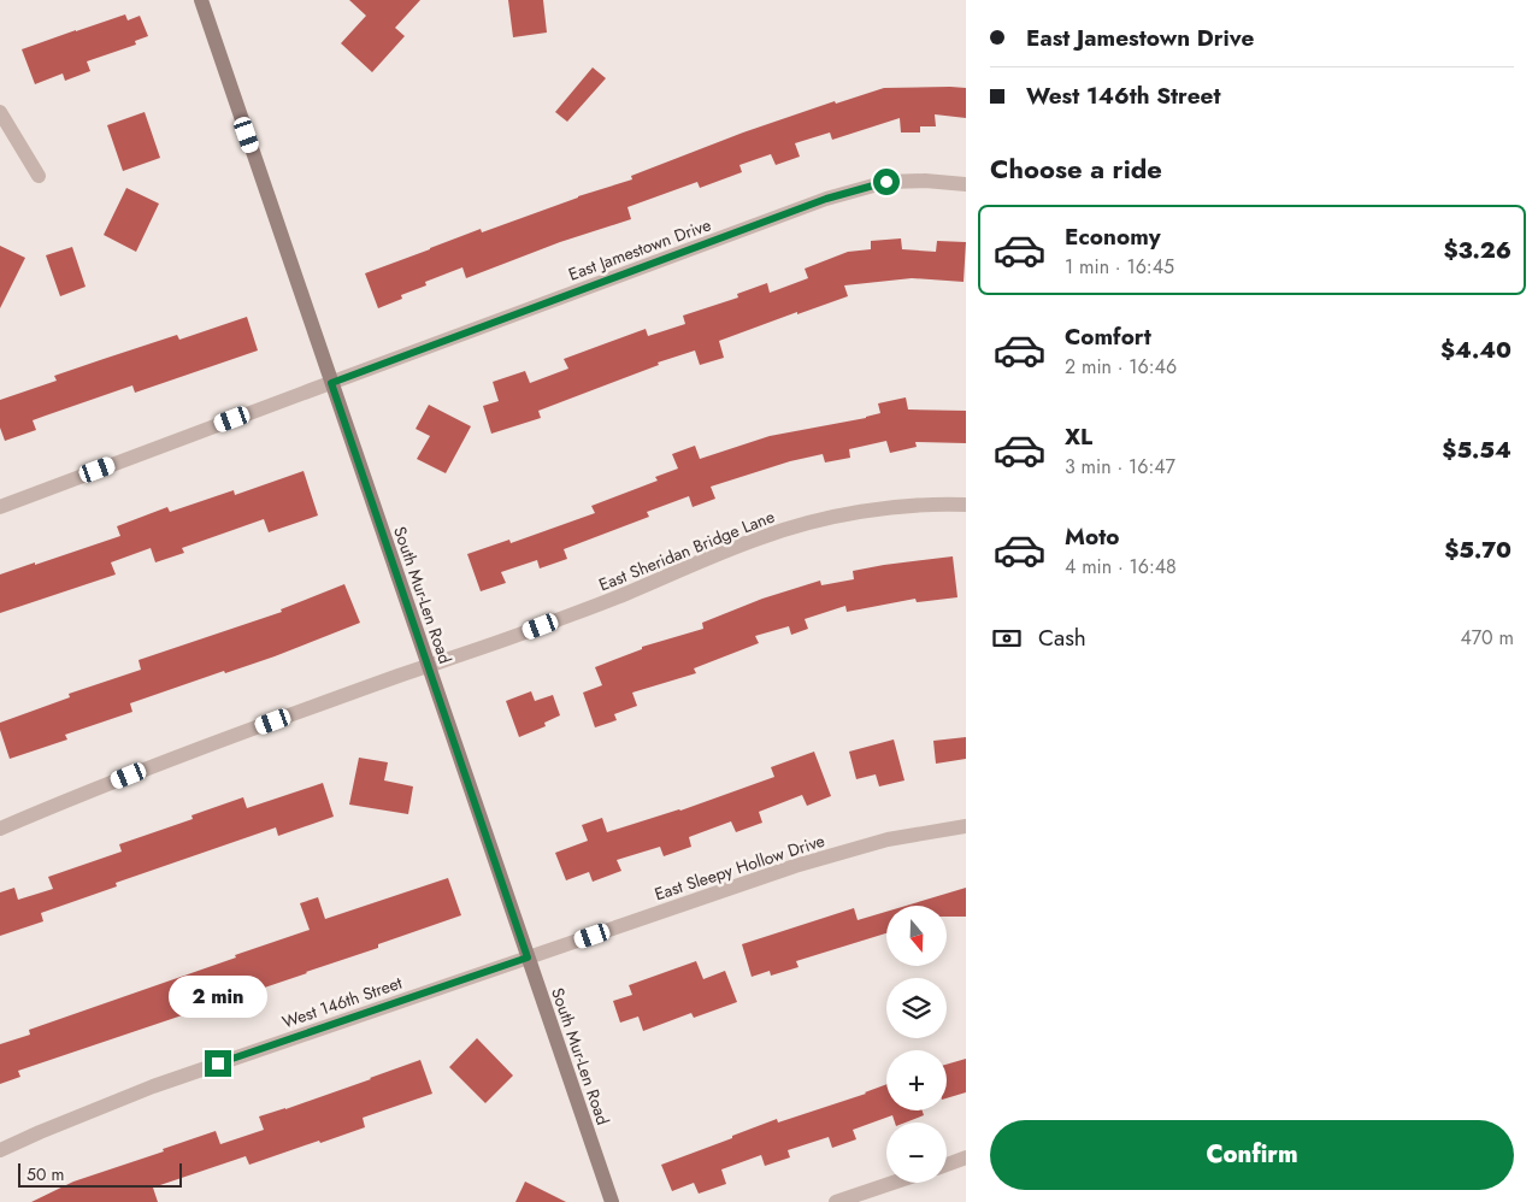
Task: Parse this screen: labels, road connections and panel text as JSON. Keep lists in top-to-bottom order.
{
  "streets": {
    "main road": ["South Mur-Len Road"],
    "street": [
      "East Jamestown Drive",
      "East Sheridan Bridge Lane",
      "East Sleepy Hollow Drive",
      "West 146th Street"
    ]
  },
  "crossings": [
    ["East Jamestown Drive", "South Mur-Len Road"],
    ["East Sheridan Bridge Lane", "South Mur-Len Road"],
    ["South Mur-Len Road", "East Sleepy Hollow Drive"],
    ["South Mur-Len Road", "West 146th Street"],
    ["East Sleepy Hollow Drive", "West 146th Street"]
  ],
  "scale_bar": "50 m",
  "north": "bottom",
  "page": {
    "banner": ["East Jamestown Drive", "West 146th Street"],
    "heading": "Choose a ride",
    "list": [
      {
        "name": "Economy",
        "note": "1 min · 16:45",
        "value": "$3.26"
      },
      {
        "name": "Comfort",
        "note": "2 min · 16:46",
        "value": "$4.40"
      },
      {
        "name": "XL",
        "note": "3 min · 16:47",
        "value": "$5.54"
      },
      {
        "name": "Moto",
        "note": "4 min · 16:48",
        "value": "$5.70"
      }
    ],
    "pay": ["Cash", "470 m"],
    "map_buttons": ["+", "−"],
    "bubble": "2 min",
    "buttons": "Confirm",
    "scale": "50 m"
  }
}
